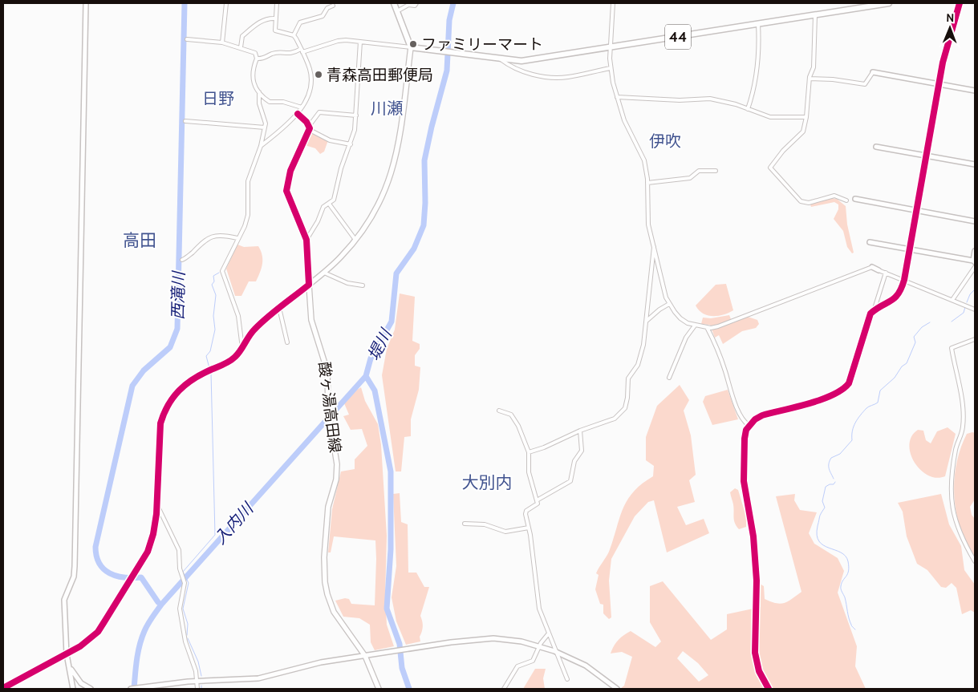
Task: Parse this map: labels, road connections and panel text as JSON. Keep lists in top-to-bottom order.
{
  "streets": {
    "main road": ["44", "酸ヶ湯高田線"]
  },
  "districts": [
    "日野",
    "川瀬",
    "伊吹",
    "高田",
    "大別内"
  ],
  "water": ["西滝川", "堤川", "入内川"],
  "places": ["ファミリーマート", "青森高田郵便局"],
  "north": "top"
}
